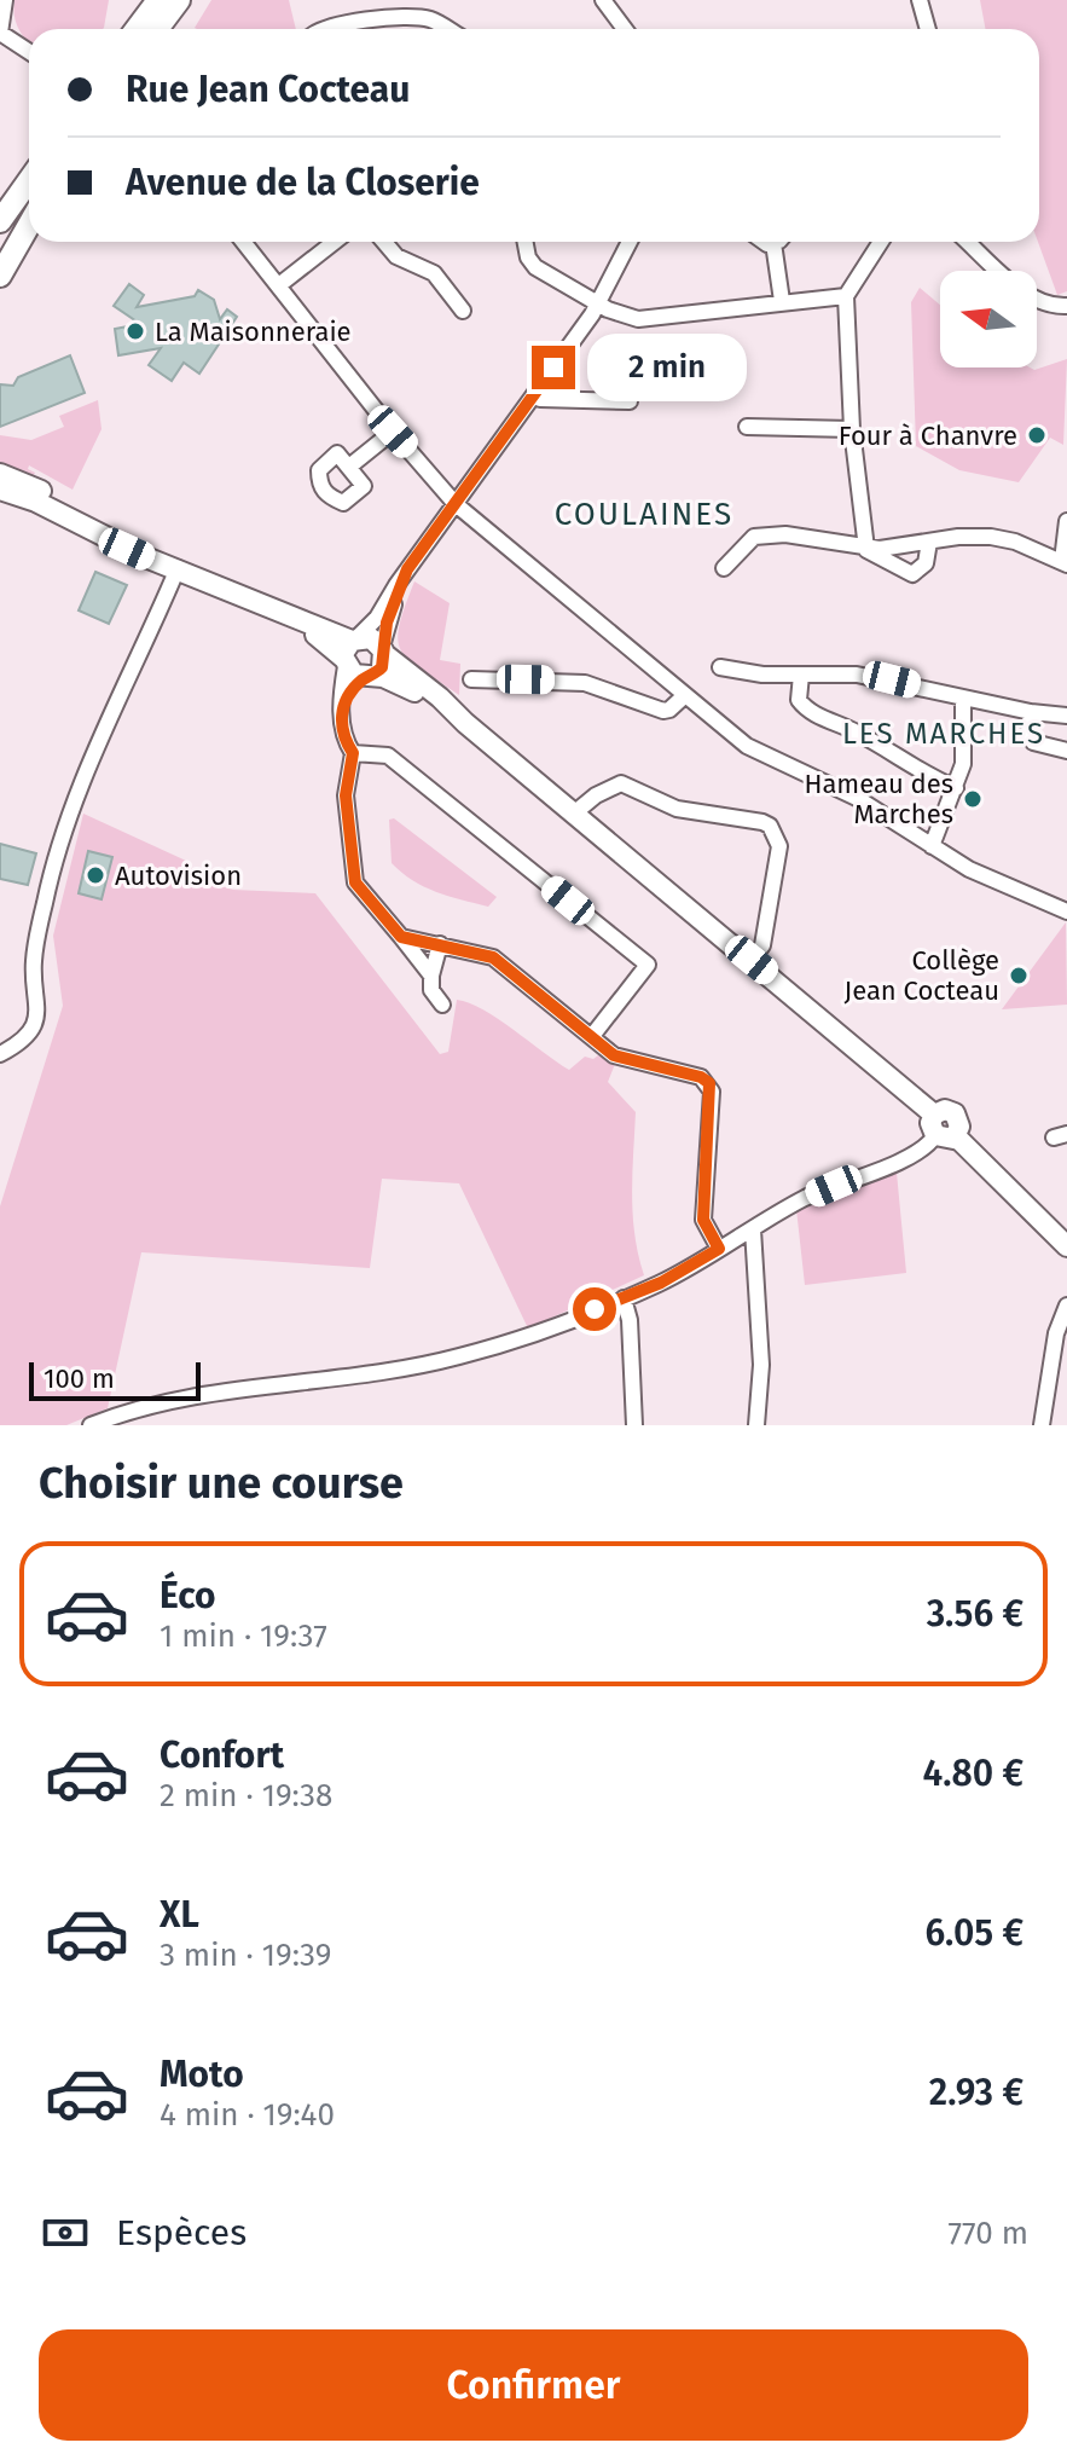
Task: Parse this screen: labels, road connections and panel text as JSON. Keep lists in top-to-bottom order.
{
  "districts": ["COULAINES", "LES MARCHES"],
  "places": [
    "La Maisonneraie",
    "Four à Chanvre",
    "Hameau des Marches",
    "Autovision",
    "Collège Jean Cocteau"
  ],
  "scale_bar": "100 m",
  "north": "left",
  "page": {
    "banner": ["Rue Jean Cocteau", "Avenue de la Closerie"],
    "bubble": "2 min",
    "scale": "100 m",
    "heading": "Choisir une course",
    "list": [
      {
        "name": "Éco",
        "note": "1 min · 19:37",
        "value": "3.56 €"
      },
      {
        "name": "Confort",
        "note": "2 min · 19:38",
        "value": "4.80 €"
      },
      {
        "name": "XL",
        "note": "3 min · 19:39",
        "value": "6.05 €"
      },
      {
        "name": "Moto",
        "note": "4 min · 19:40",
        "value": "2.93 €"
      }
    ],
    "pay": ["Espèces", "770 m"],
    "buttons": "Confirmer"
  }
}
